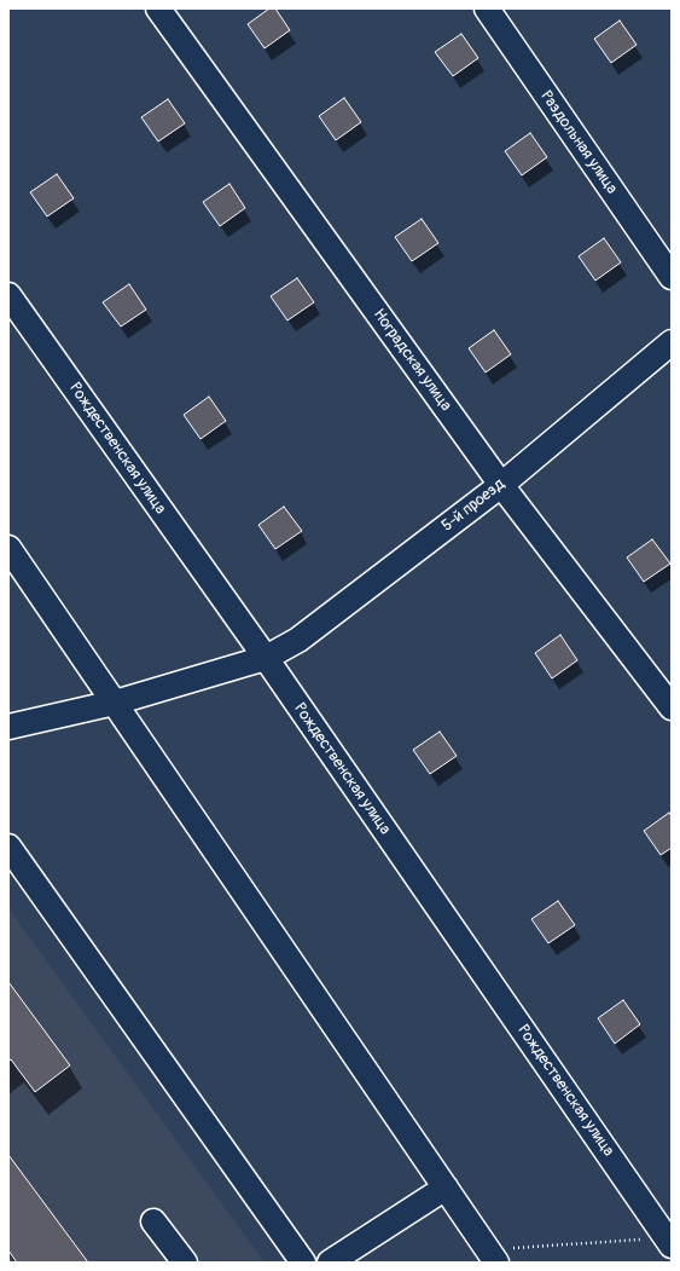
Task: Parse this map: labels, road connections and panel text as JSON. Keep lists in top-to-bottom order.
{
  "streets": {
    "street": [
      "Раздольная улица",
      "Ноградская улица",
      "Рождественская улица",
      "5-й проезд"
    ]
  },
  "crossings": [
    ["Ноградская улица", "5-й проезд"],
    ["Рождественская улица", "5-й проезд"]
  ]
}
